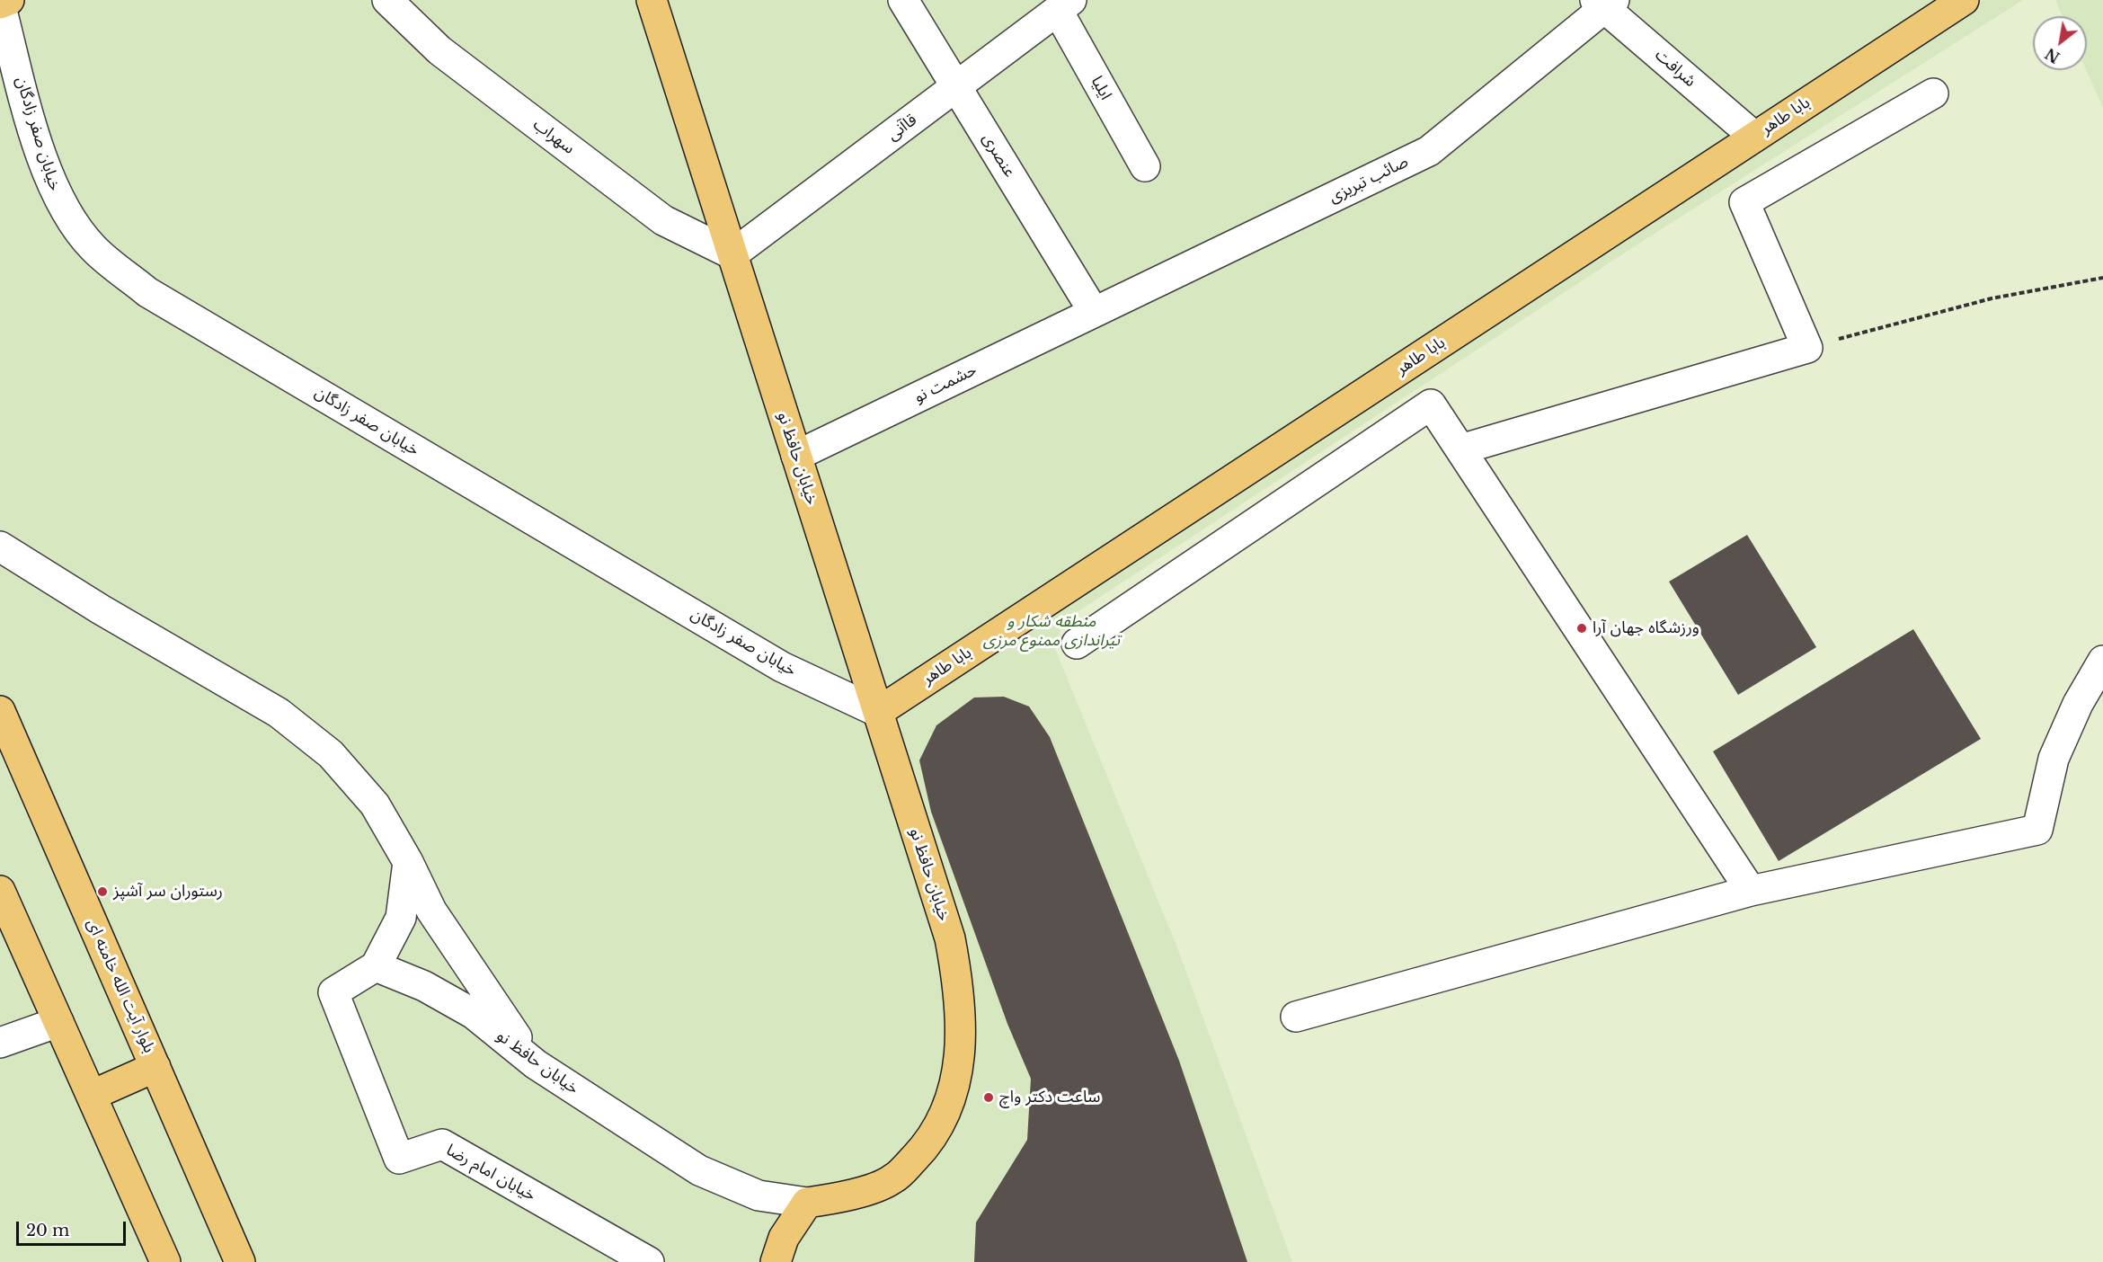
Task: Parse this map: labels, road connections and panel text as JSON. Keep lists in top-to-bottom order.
{
  "streets": {
    "main road": ["بابا طاهر", "خیابان حافظ نو", "بلوار آیت الله خامنه ای"],
    "street": [
      "شرافت",
      "ایلیا",
      "قاآنی",
      "خیابان صفر زادگان",
      "سهراب",
      "عنصری",
      "صائب تبریزی",
      "حشمت نو",
      "خیابان امام رضا"
    ]
  },
  "crossings": [
    ["شرافت", "بابا طاهر"],
    ["شرافت", "صائب تبریزی"],
    ["ایلیا", "قاآنی"],
    ["بابا طاهر", "خیابان صفر زادگان"],
    ["بابا طاهر", "خیابان حافظ نو"],
    ["قاآنی", "سهراب"],
    ["قاآنی", "عنصری"],
    ["قاآنی", "خیابان حافظ نو"],
    ["خیابان صفر زادگان", "خیابان حافظ نو"],
    ["سهراب", "خیابان حافظ نو"],
    ["عنصری", "صائب تبریزی"],
    ["عنصری", "حشمت نو"],
    ["صائب تبریزی", "حشمت نو"],
    ["حشمت نو", "خیابان حافظ نو"],
    ["خیابان حافظ نو", "خیابان امام رضا"]
  ],
  "parks": ["منطقه شکار و تیراندازی ممنوع مرزی"],
  "places": ["ورزشگاه جهان آرا", "رستوران سر آشپز", "ساعت دکتر واچ"],
  "scale_bar": "20 m",
  "north": "bottom left"
}
